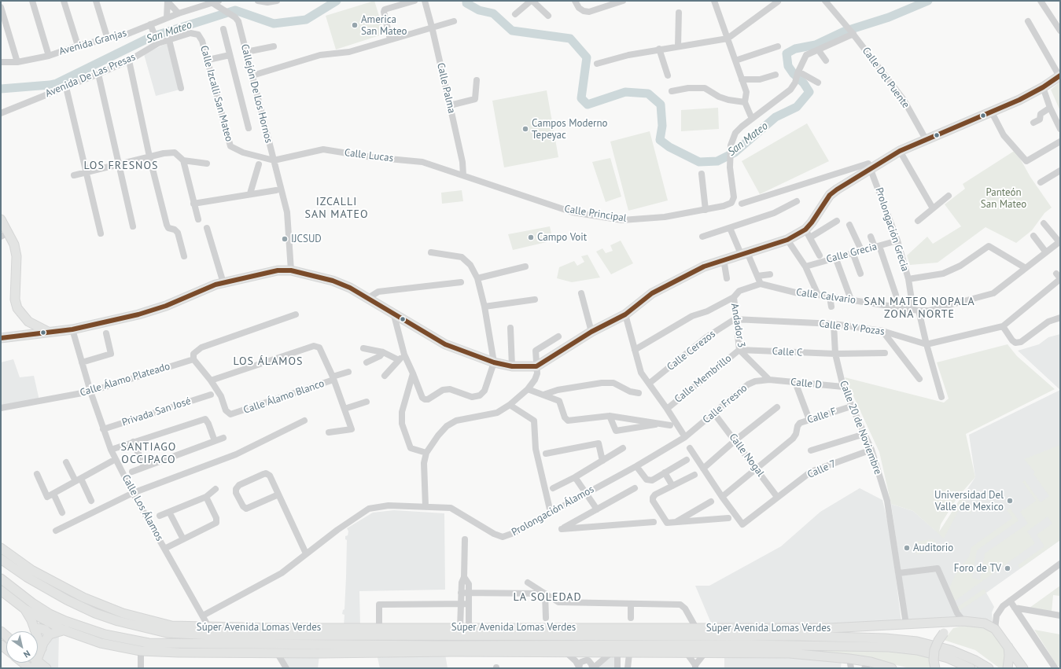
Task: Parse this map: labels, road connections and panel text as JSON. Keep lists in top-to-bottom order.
{
  "streets": {
    "main road": ["Súper Avenida Lomas Verdes"],
    "street": [
      "Avenida Granjas",
      "Avenida De Las Presas",
      "Calle Del Puente",
      "Calle Palma",
      "Calle Izcalli San Mateo",
      "Callejón De Los Hornos",
      "Calle Lucas",
      "Calle Principal",
      "Prolongación Grecia",
      "Calle Grecia",
      "Calle Calvario",
      "Andador 3",
      "Calle 8 Y Pozas",
      "Calle Cerezos",
      "Calle C",
      "Calle Membrillo",
      "Calle Álamo Plateado",
      "Calle D",
      "Calle Álamo Blanco",
      "Calle Fresno",
      "Privada San José",
      "Calle F",
      "Calle 20 de Noviembre",
      "Calle Nogal",
      "Calle 7",
      "Calle Los Álamos",
      "Prolongación Álamos"
    ]
  },
  "crossings": [
    ["Avenida Granjas", "Callejón De Los Hornos"],
    ["Avenida De Las Presas", "Calle Izcalli San Mateo"],
    ["Calle Palma", "Calle Lucas"],
    ["Calle Palma", "Calle Principal"],
    ["Calle Izcalli San Mateo", "Callejón De Los Hornos"],
    ["Calle Izcalli San Mateo", "Calle Lucas"],
    ["Callejón De Los Hornos", "Calle Lucas"],
    ["Calle Lucas", "Calle Principal"],
    ["Prolongación Grecia", "Calle Grecia"],
    ["Prolongación Grecia", "Calle Calvario"],
    ["Prolongación Grecia", "Calle 8 Y Pozas"],
    ["Andador 3", "Calle 8 Y Pozas"],
    ["Andador 3", "Calle Cerezos"],
    ["Andador 3", "Calle C"],
    ["Andador 3", "Calle Membrillo"],
    ["Andador 3", "Calle D"],
    ["Andador 3", "Calle Fresno"],
    ["Calle 8 Y Pozas", "Calle Cerezos"],
    ["Calle 8 Y Pozas", "Calle 20 de Noviembre"],
    ["Calle C", "Calle Membrillo"],
    ["Calle C", "Calle 20 de Noviembre"],
    ["Calle Álamo Plateado", "Calle Los Álamos"],
    ["Calle D", "Calle Fresno"],
    ["Calle D", "Calle 20 de Noviembre"],
    ["Calle Fresno", "Calle Nogal"],
    ["Calle Fresno", "Prolongación Álamos"],
    ["Privada San José", "Calle Los Álamos"],
    ["Calle F", "Calle 20 de Noviembre"],
    ["Calle F", "Calle Nogal"],
    ["Calle F", "Calle 7"],
    ["Calle 20 de Noviembre", "Calle 7"],
    ["Calle 20 de Noviembre", "Súper Avenida Lomas Verdes"],
    ["Calle Nogal", "Calle 7"],
    ["Calle Los Álamos", "Prolongación Álamos"],
    ["Calle Los Álamos", "Súper Avenida Lomas Verdes"]
  ],
  "districts": [
    "LOS FRESNOS",
    "IZCALLI SAN MATEO",
    "SAN MATEO NOPALA ZONA NORTE",
    "LOS ÁLAMOS",
    "SANTIAGO OCCIPACO",
    "LA SOLEDAD"
  ],
  "water": ["San Mateo"],
  "parks": ["Panteón San Mateo"],
  "places": [
    "America San Mateo",
    "Campos Moderno Tepeyac",
    "Campo Voit",
    "IJCSUD",
    "Universidad Del Valle de Mexico",
    "Auditorio",
    "Foro de TV"
  ],
  "north": "bottom right"
}
